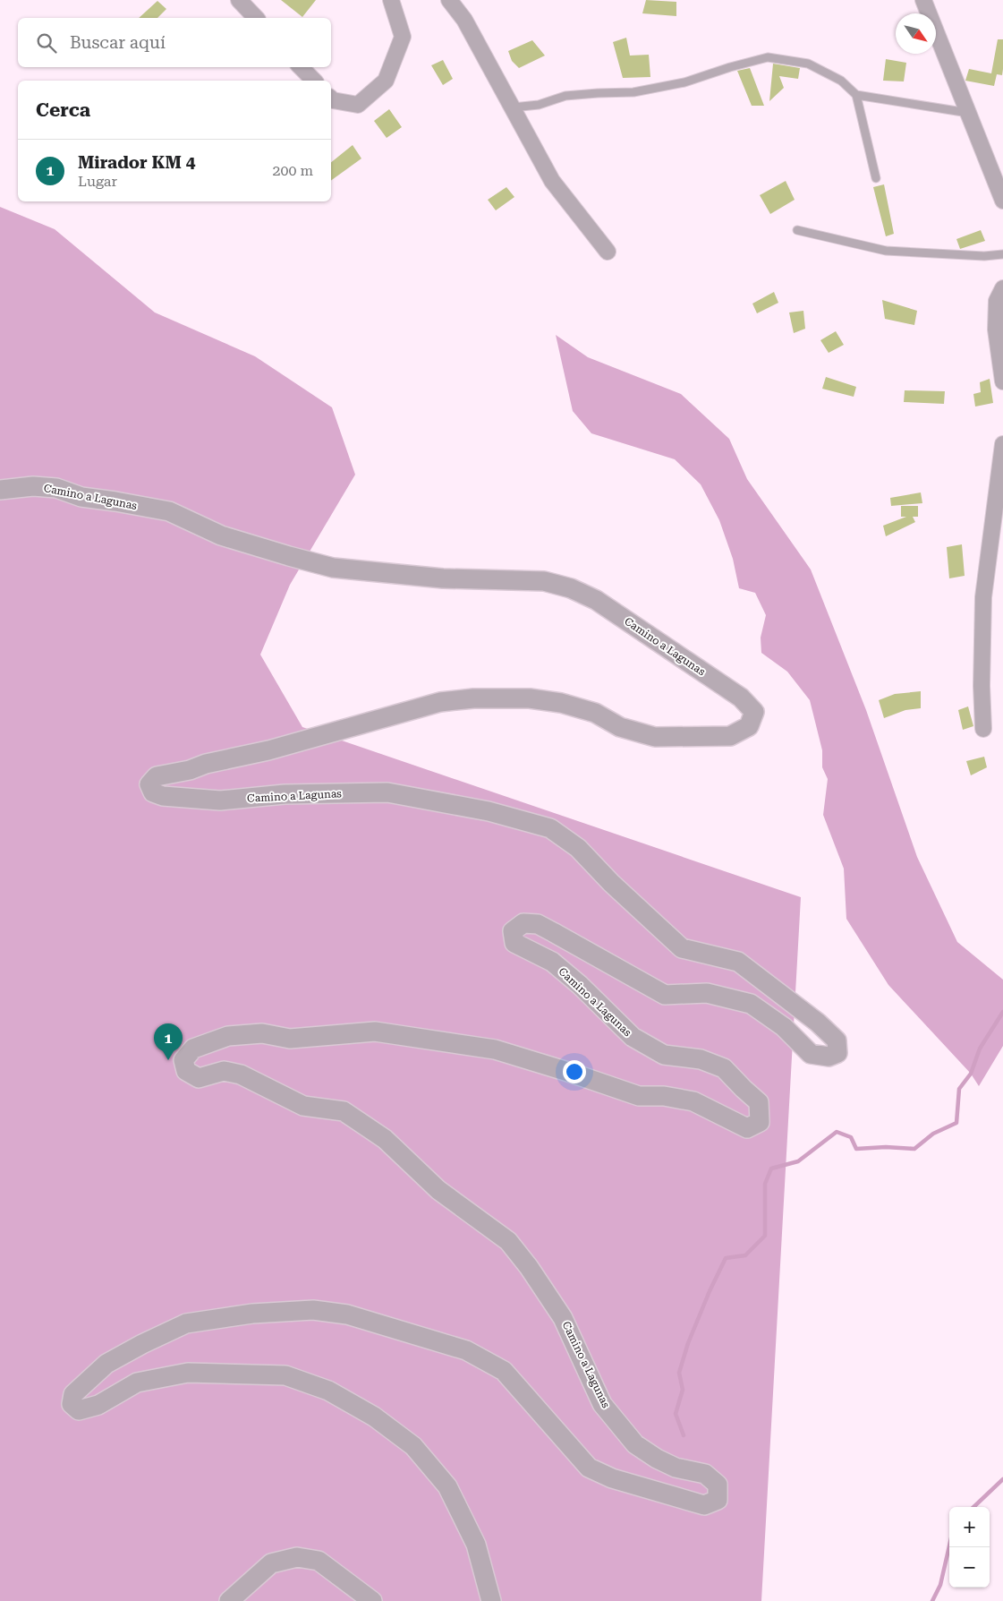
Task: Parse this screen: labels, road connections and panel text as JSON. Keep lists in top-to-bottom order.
{
  "streets": {
    "street": ["Camino a Lagunas"]
  },
  "north": "bottom right",
  "page": {
    "search": "Buscar aquí",
    "heading": "Cerca",
    "list": [
      {
        "mark": "1",
        "name": "Mirador KM 4",
        "note": "Lugar",
        "value": "200 m"
      }
    ],
    "pins": "1",
    "map_buttons": ["+", "−"]
  }
}
